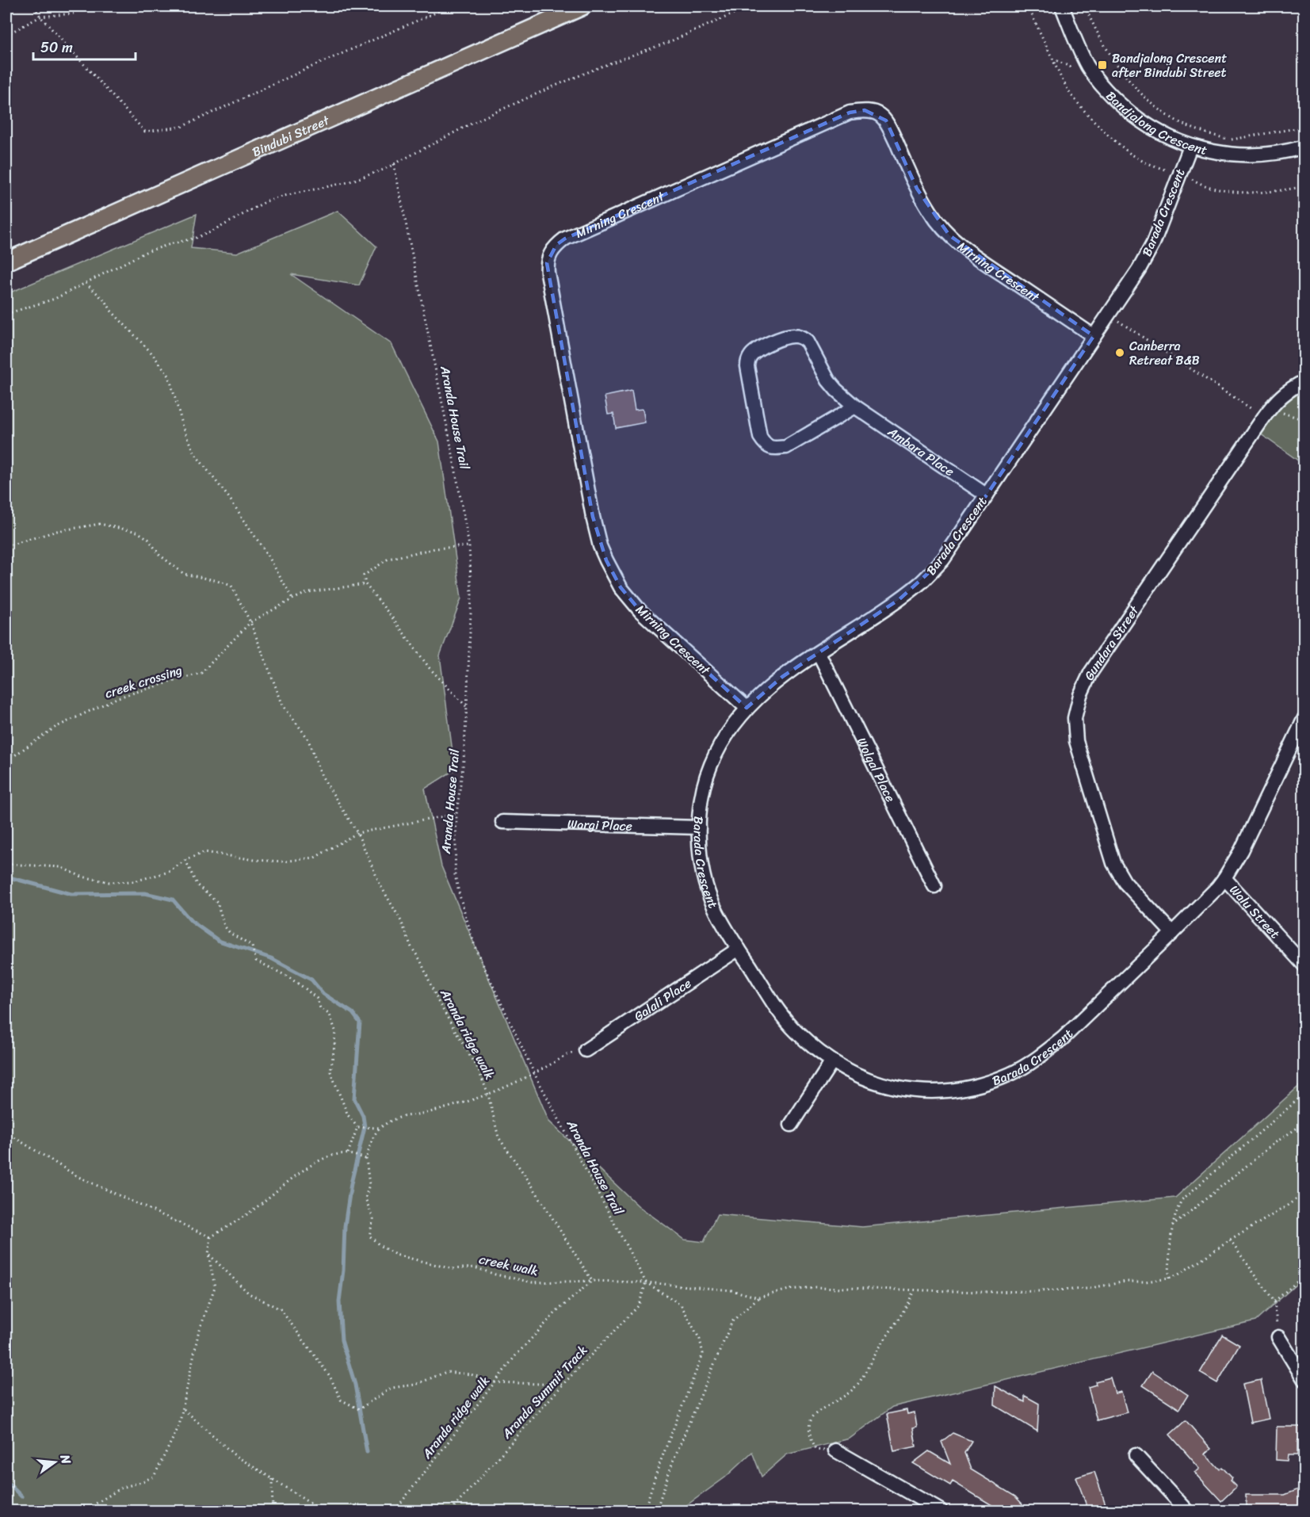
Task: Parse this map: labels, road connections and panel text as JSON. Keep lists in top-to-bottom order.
{
  "streets": {
    "main road": ["Bindubi Street"],
    "street": [
      "Bandjalong Crescent",
      "Barada Crescent",
      "Mirning Crescent",
      "Ambara Place",
      "Gundara Street",
      "Wolgal Place",
      "Wargi Place",
      "Walu Street",
      "Galali Place"
    ],
    "path": [
      "Aranda House Trail",
      "creek crossing",
      "Aranda ridge walk",
      "creek walk",
      "Aranda Summit Track"
    ]
  },
  "crossings": [
    ["Bandjalong Crescent", "Barada Crescent"],
    ["Barada Crescent", "Mirning Crescent"],
    ["Barada Crescent", "Ambara Place"],
    ["Barada Crescent", "Gundara Street"],
    ["Barada Crescent", "Wolgal Place"],
    ["Barada Crescent", "Wargi Place"],
    ["Barada Crescent", "Walu Street"],
    ["Barada Crescent", "Galali Place"],
    ["Aranda House Trail", "creek walk"],
    ["Aranda House Trail", "Aranda Summit Track"],
    ["creek crossing", "Aranda ridge walk"],
    ["Aranda ridge walk", "creek walk"],
    ["creek walk", "Aranda Summit Track"]
  ],
  "places": {
    "transit": ["Bandjalong Crescent after Bindubi Street"],
    "other": ["Canberra Retreat B&B"]
  },
  "scale_bar": "50 m",
  "north": "right"
}
